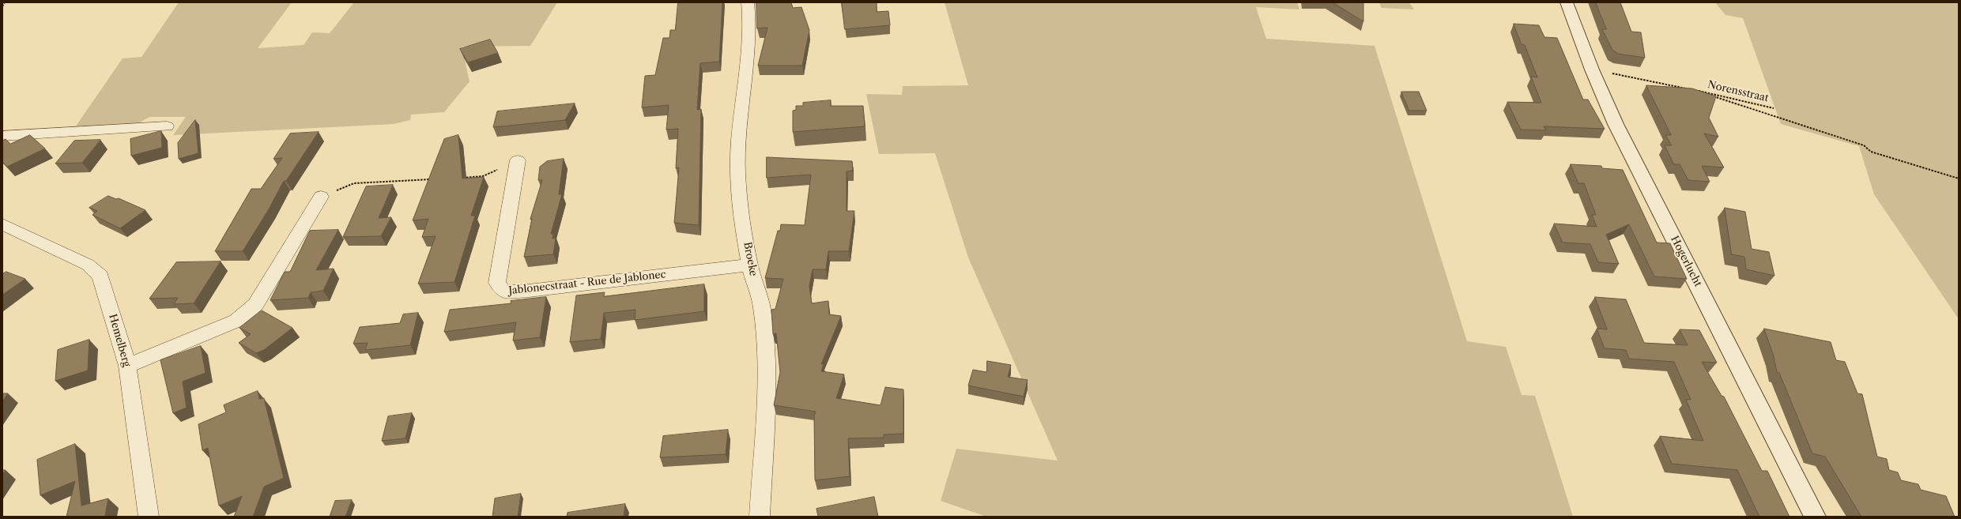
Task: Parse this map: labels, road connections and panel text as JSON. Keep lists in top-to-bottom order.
{
  "streets": {
    "street": [
      "Broeke",
      "Hogerlucht",
      "Jablonecstraat - Rue de Jablonec",
      "Hemelberg"
    ],
    "path": ["Norensstraat"]
  },
  "crossings": [
    ["Broeke", "Jablonecstraat - Rue de Jablonec"]
  ]
}
